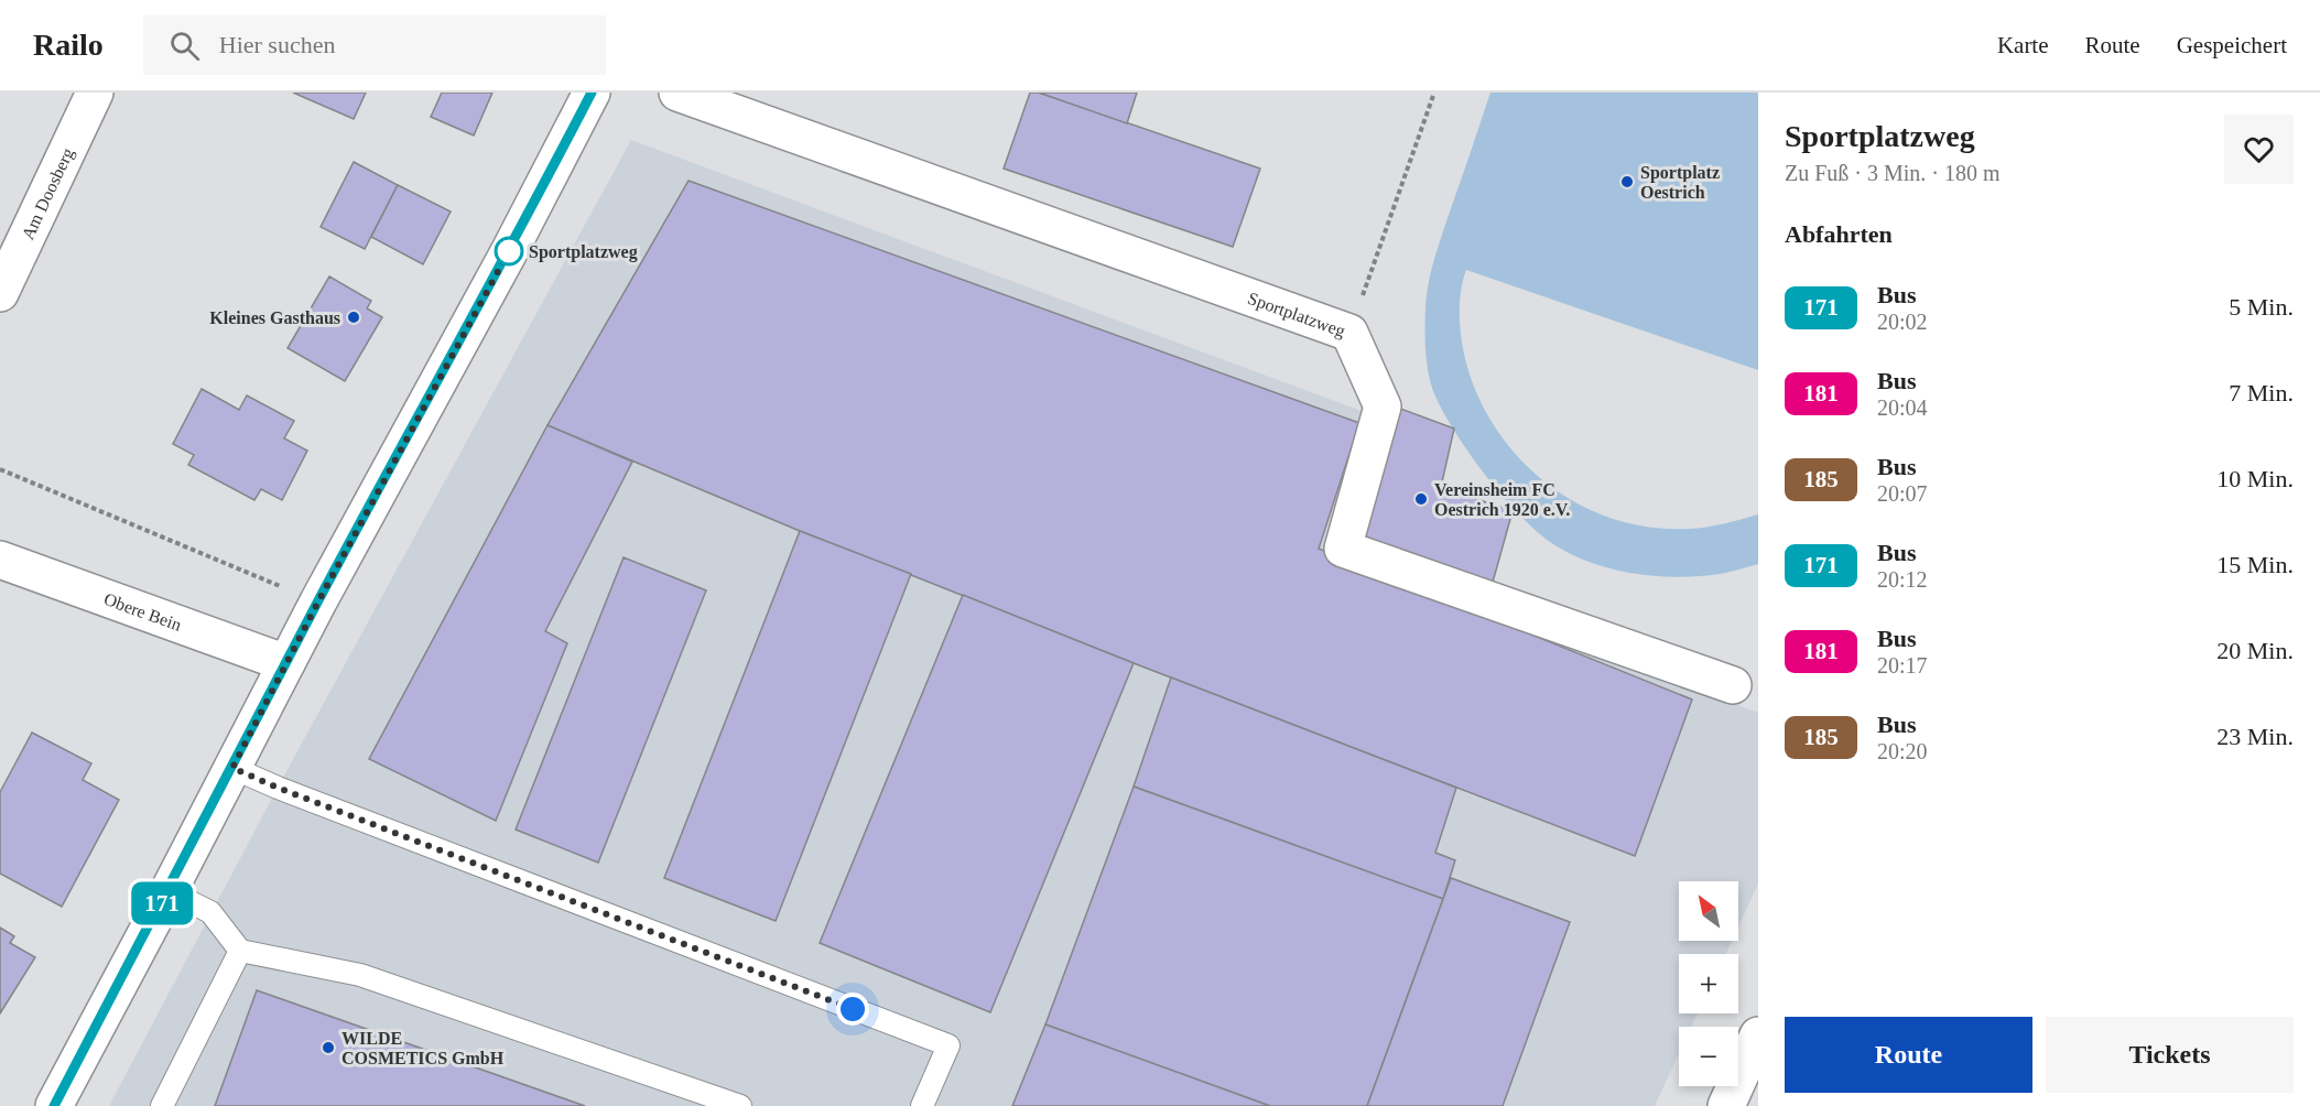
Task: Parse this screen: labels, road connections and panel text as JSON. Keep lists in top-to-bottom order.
{
  "streets": {
    "street": ["Am Doosberg", "Sportplatzweg", "Obere Bein"]
  },
  "places": [
    "Sportplatz Oestrich",
    "Sportplatzweg",
    "Kleines Gasthaus",
    "Vereinsheim FC Oestrich 1920 e.V.",
    "WILDE COSMETICS GmbH"
  ],
  "lines": ["bus line 171"],
  "north": "top left",
  "page": {
    "header": "Railo",
    "search": "Hier suchen",
    "nav": ["Karte", "Route", "Gespeichert"],
    "on_map": "171",
    "heading": [
      ["Sportplatzweg", "Zu Fuß · 3 Min. · 180 m"],
      "Abfahrten"
    ],
    "list": [
      {
        "mark": "171",
        "name": "Bus",
        "note": "20:02",
        "value": "5 Min."
      },
      {
        "mark": "181",
        "name": "Bus",
        "note": "20:04",
        "value": "7 Min."
      },
      {
        "mark": "185",
        "name": "Bus",
        "note": "20:07",
        "value": "10 Min."
      },
      {
        "mark": "171",
        "name": "Bus",
        "note": "20:12",
        "value": "15 Min."
      },
      {
        "mark": "181",
        "name": "Bus",
        "note": "20:17",
        "value": "20 Min."
      },
      {
        "mark": "185",
        "name": "Bus",
        "note": "20:20",
        "value": "23 Min."
      }
    ],
    "map_buttons": ["+", "−"],
    "buttons": ["Route", "Tickets"]
  }
}
